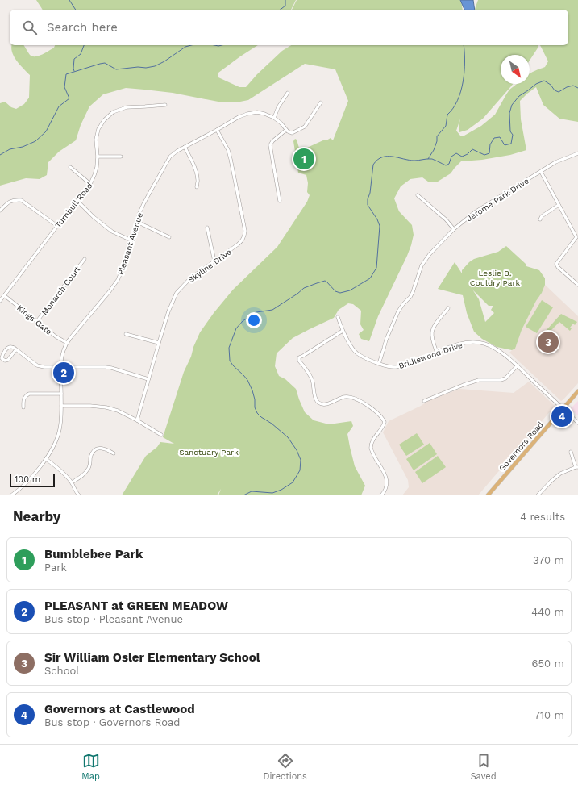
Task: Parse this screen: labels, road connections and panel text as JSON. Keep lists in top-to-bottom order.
{
  "streets": {
    "main road": ["Governors Road"],
    "street": [
      "Jerome Park Drive",
      "Turnbull Road",
      "Pleasant Avenue",
      "Skyline Drive",
      "Monarch Court",
      "Kings Gate",
      "Bridlewood Drive"
    ]
  },
  "crossings": [
    ["Jerome Park Drive", "Bridlewood Drive"],
    ["Turnbull Road", "Kings Gate"],
    ["Pleasant Avenue", "Skyline Drive"],
    ["Pleasant Avenue", "Kings Gate"],
    ["Monarch Court", "Kings Gate"],
    ["Bridlewood Drive", "Governors Road"]
  ],
  "parks": ["Leslie B. Couldry Park", "Sanctuary Park"],
  "scale_bar": "100 m",
  "north": "bottom right",
  "page": {
    "search": "Search here",
    "pins": [
      "1",
      "3",
      "2",
      "4"
    ],
    "scale": "100 m",
    "heading": ["Nearby", "4 results"],
    "list": [
      {
        "mark": "1",
        "name": "Bumblebee Park",
        "note": "Park",
        "value": "370 m"
      },
      {
        "mark": "2",
        "name": "PLEASANT at GREEN MEADOW",
        "note": "Bus stop · Pleasant Avenue",
        "value": "440 m"
      },
      {
        "mark": "3",
        "name": "Sir William Osler Elementary School",
        "note": "School",
        "value": "650 m"
      },
      {
        "mark": "4",
        "name": "Governors at Castlewood",
        "note": "Bus stop · Governors Road",
        "value": "710 m"
      }
    ],
    "nav": ["Map", "Directions", "Saved"]
  }
}
